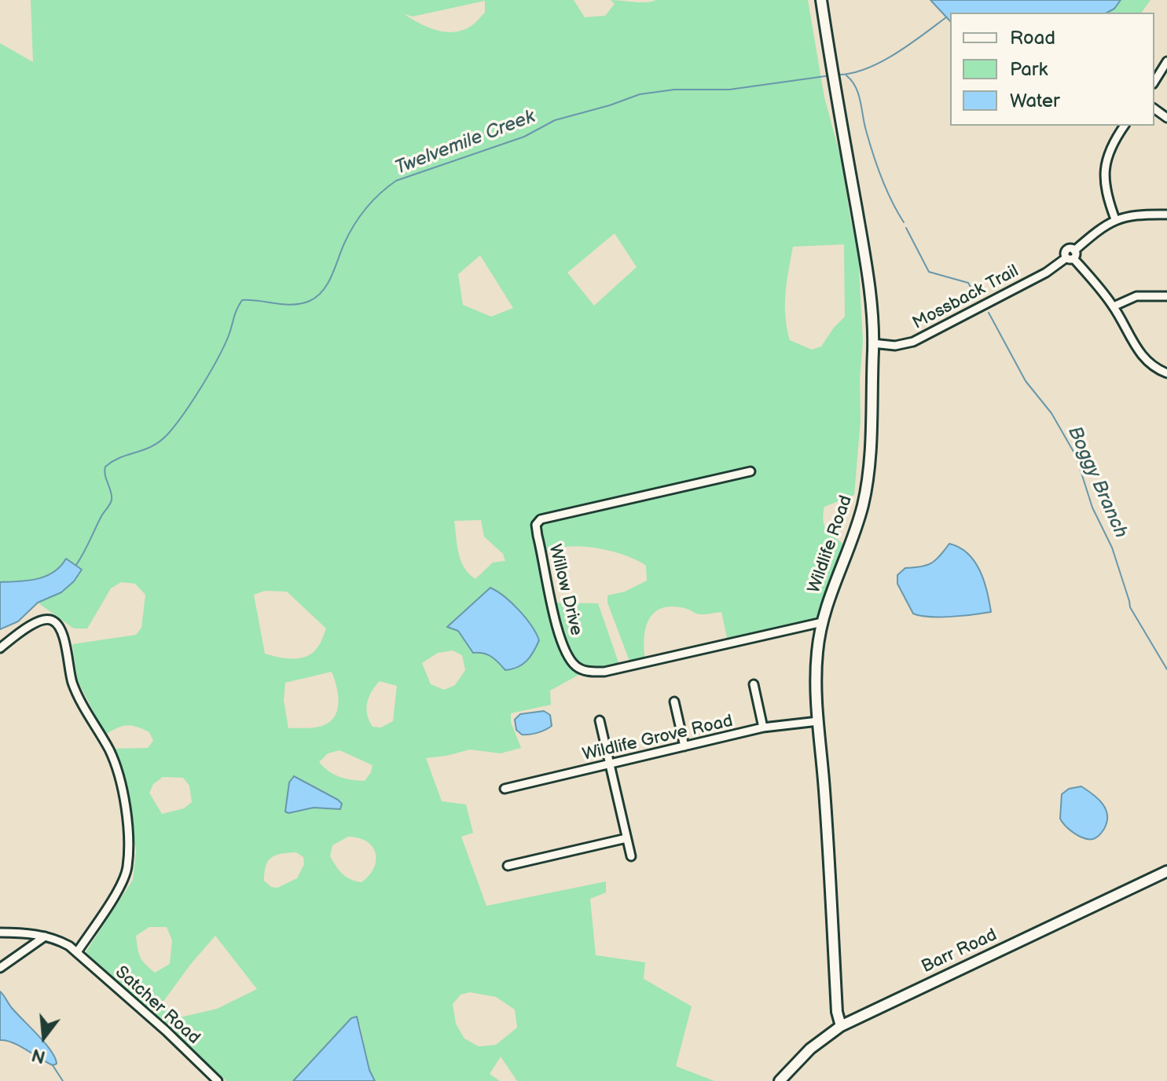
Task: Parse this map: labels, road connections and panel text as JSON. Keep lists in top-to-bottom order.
{
  "streets": {
    "street": [
      "Mossback Trail",
      "Wildlife Road",
      "Willow Drive",
      "Wildlife Grove Road",
      "Barr Road",
      "Satcher Road"
    ]
  },
  "crossings": [
    ["Mossback Trail", "Wildlife Road"],
    ["Wildlife Road", "Willow Drive"],
    ["Wildlife Road", "Wildlife Grove Road"],
    ["Wildlife Road", "Barr Road"]
  ],
  "water": ["Twelvemile Creek", "Boggy Branch"],
  "legend": ["Road", "Park", "Water"],
  "north": "bottom"
}
